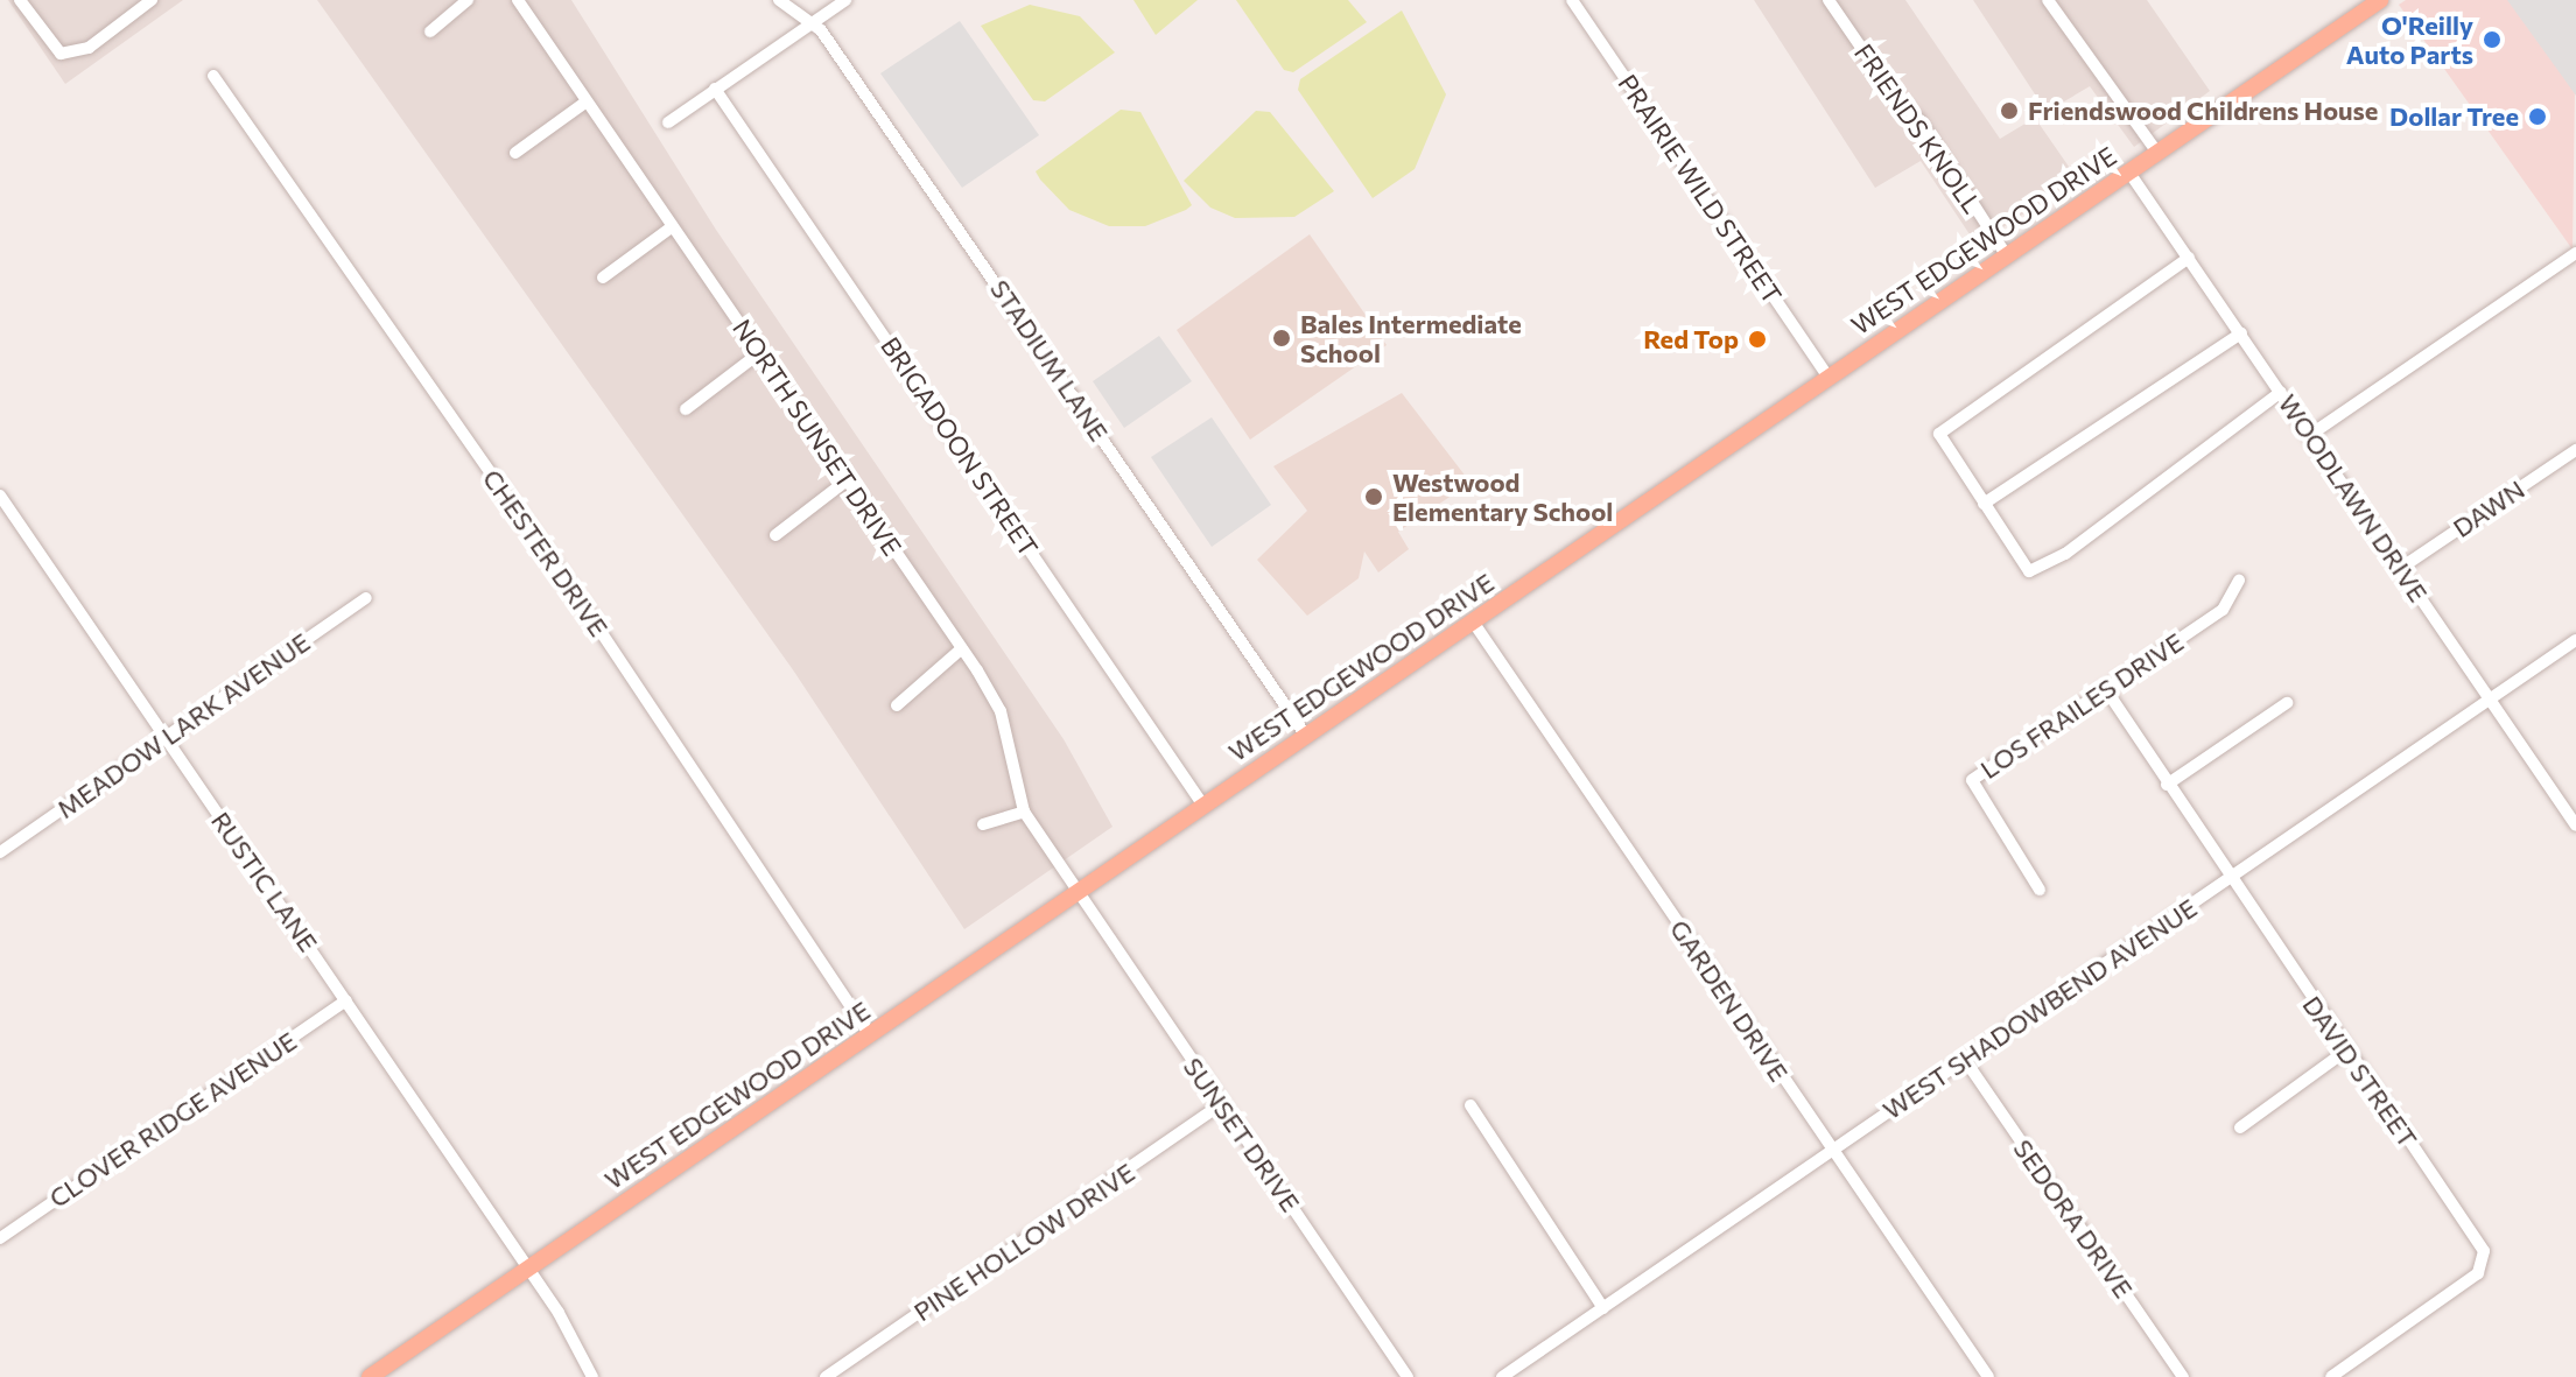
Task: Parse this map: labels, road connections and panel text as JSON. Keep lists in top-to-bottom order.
{
  "streets": {
    "main road": ["WEST EDGEWOOD DRIVE"],
    "street": [
      "FRIENDS KNOLL",
      "PRAIRIE WILD STREET",
      "STADIUM LANE",
      "NORTH SUNSET DRIVE",
      "BRIGADOON STREET",
      "WOODLAWN DRIVE",
      "DAWN",
      "CHESTER DRIVE",
      "LOS FRAILES DRIVE",
      "MEADOW LARK AVENUE",
      "RUSTIC LANE",
      "GARDEN DRIVE",
      "WEST SHADOWBEND AVENUE",
      "DAVID STREET",
      "CLOVER RIDGE AVENUE",
      "SUNSET DRIVE",
      "SEDORA DRIVE",
      "PINE HOLLOW DRIVE"
    ]
  },
  "crossings": [
    ["FRIENDS KNOLL", "WEST EDGEWOOD DRIVE"],
    ["PRAIRIE WILD STREET", "WEST EDGEWOOD DRIVE"],
    ["WEST EDGEWOOD DRIVE", "STADIUM LANE"],
    ["WEST EDGEWOOD DRIVE", "NORTH SUNSET DRIVE"],
    ["WEST EDGEWOOD DRIVE", "BRIGADOON STREET"],
    ["WEST EDGEWOOD DRIVE", "WOODLAWN DRIVE"],
    ["WEST EDGEWOOD DRIVE", "CHESTER DRIVE"],
    ["WEST EDGEWOOD DRIVE", "RUSTIC LANE"],
    ["WEST EDGEWOOD DRIVE", "GARDEN DRIVE"],
    ["WEST EDGEWOOD DRIVE", "SUNSET DRIVE"],
    ["NORTH SUNSET DRIVE", "SUNSET DRIVE"],
    ["WOODLAWN DRIVE", "DAWN"],
    ["WOODLAWN DRIVE", "WEST SHADOWBEND AVENUE"],
    ["LOS FRAILES DRIVE", "DAVID STREET"],
    ["MEADOW LARK AVENUE", "RUSTIC LANE"],
    ["RUSTIC LANE", "CLOVER RIDGE AVENUE"],
    ["GARDEN DRIVE", "WEST SHADOWBEND AVENUE"],
    ["WEST SHADOWBEND AVENUE", "DAVID STREET"],
    ["WEST SHADOWBEND AVENUE", "SEDORA DRIVE"],
    ["SUNSET DRIVE", "PINE HOLLOW DRIVE"]
  ],
  "places": [
    "O'Reilly Auto Parts",
    "Friendswood Childrens House",
    "Dollar Tree",
    "Bales Intermediate School",
    "Red Top",
    "Westwood Elementary School"
  ]
}
